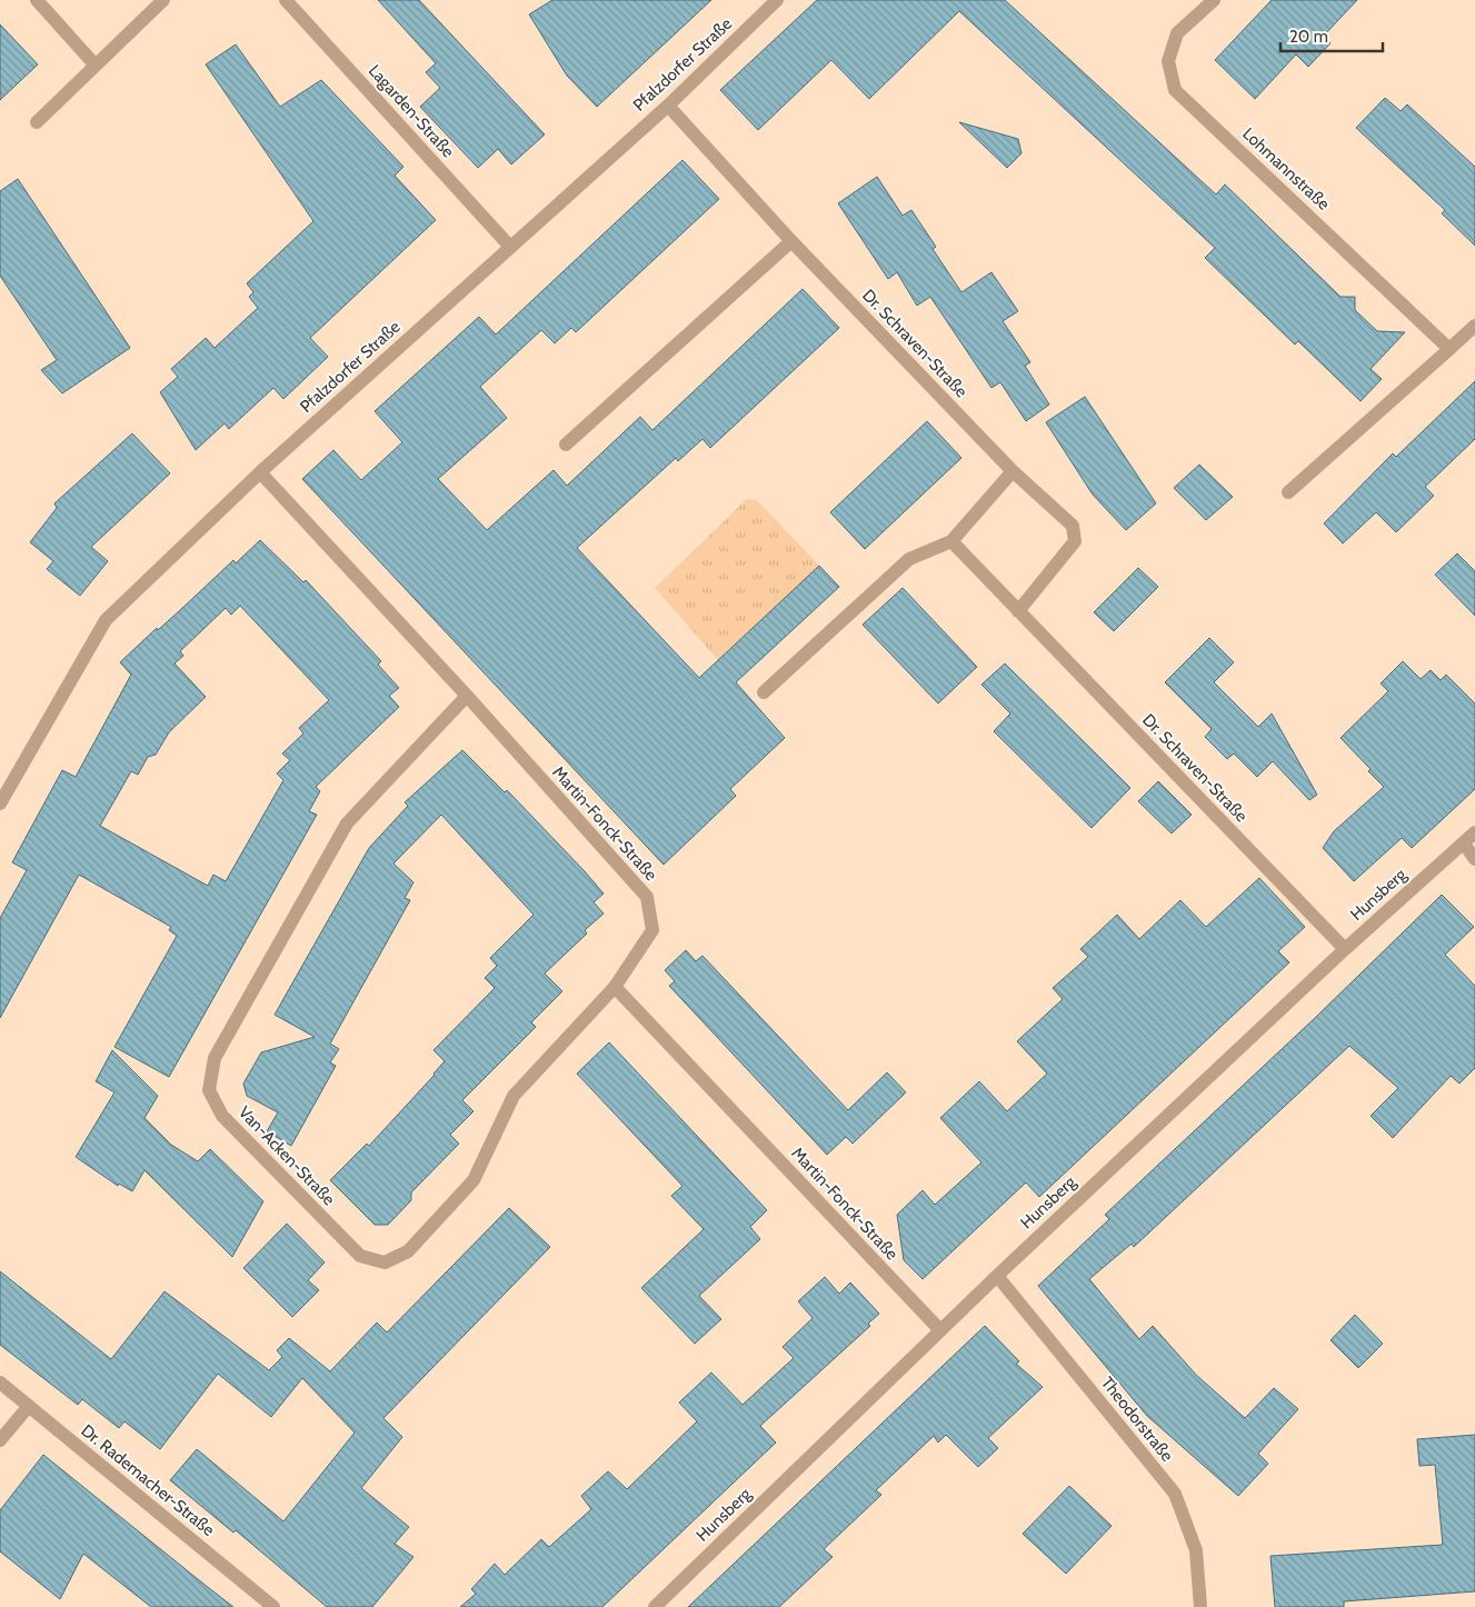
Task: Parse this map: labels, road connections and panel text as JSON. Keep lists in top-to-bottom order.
{
  "streets": {
    "street": [
      "Pfalzdorfer Straße",
      "Lagarden-Straße",
      "Lohmannstraße",
      "Dr. Schraven-Straße",
      "Martin-Fonck-Straße",
      "Hunsberg",
      "Van-Acken-Straße",
      "Theodorstraße",
      "Dr. Rademacher-Straße"
    ]
  },
  "crossings": [
    ["Pfalzdorfer Straße", "Lagarden-Straße"],
    ["Pfalzdorfer Straße", "Dr. Schraven-Straße"],
    ["Pfalzdorfer Straße", "Martin-Fonck-Straße"],
    ["Dr. Schraven-Straße", "Hunsberg"],
    ["Martin-Fonck-Straße", "Hunsberg"],
    ["Martin-Fonck-Straße", "Van-Acken-Straße"],
    ["Hunsberg", "Theodorstraße"]
  ],
  "scale_bar": "20 m"
}
